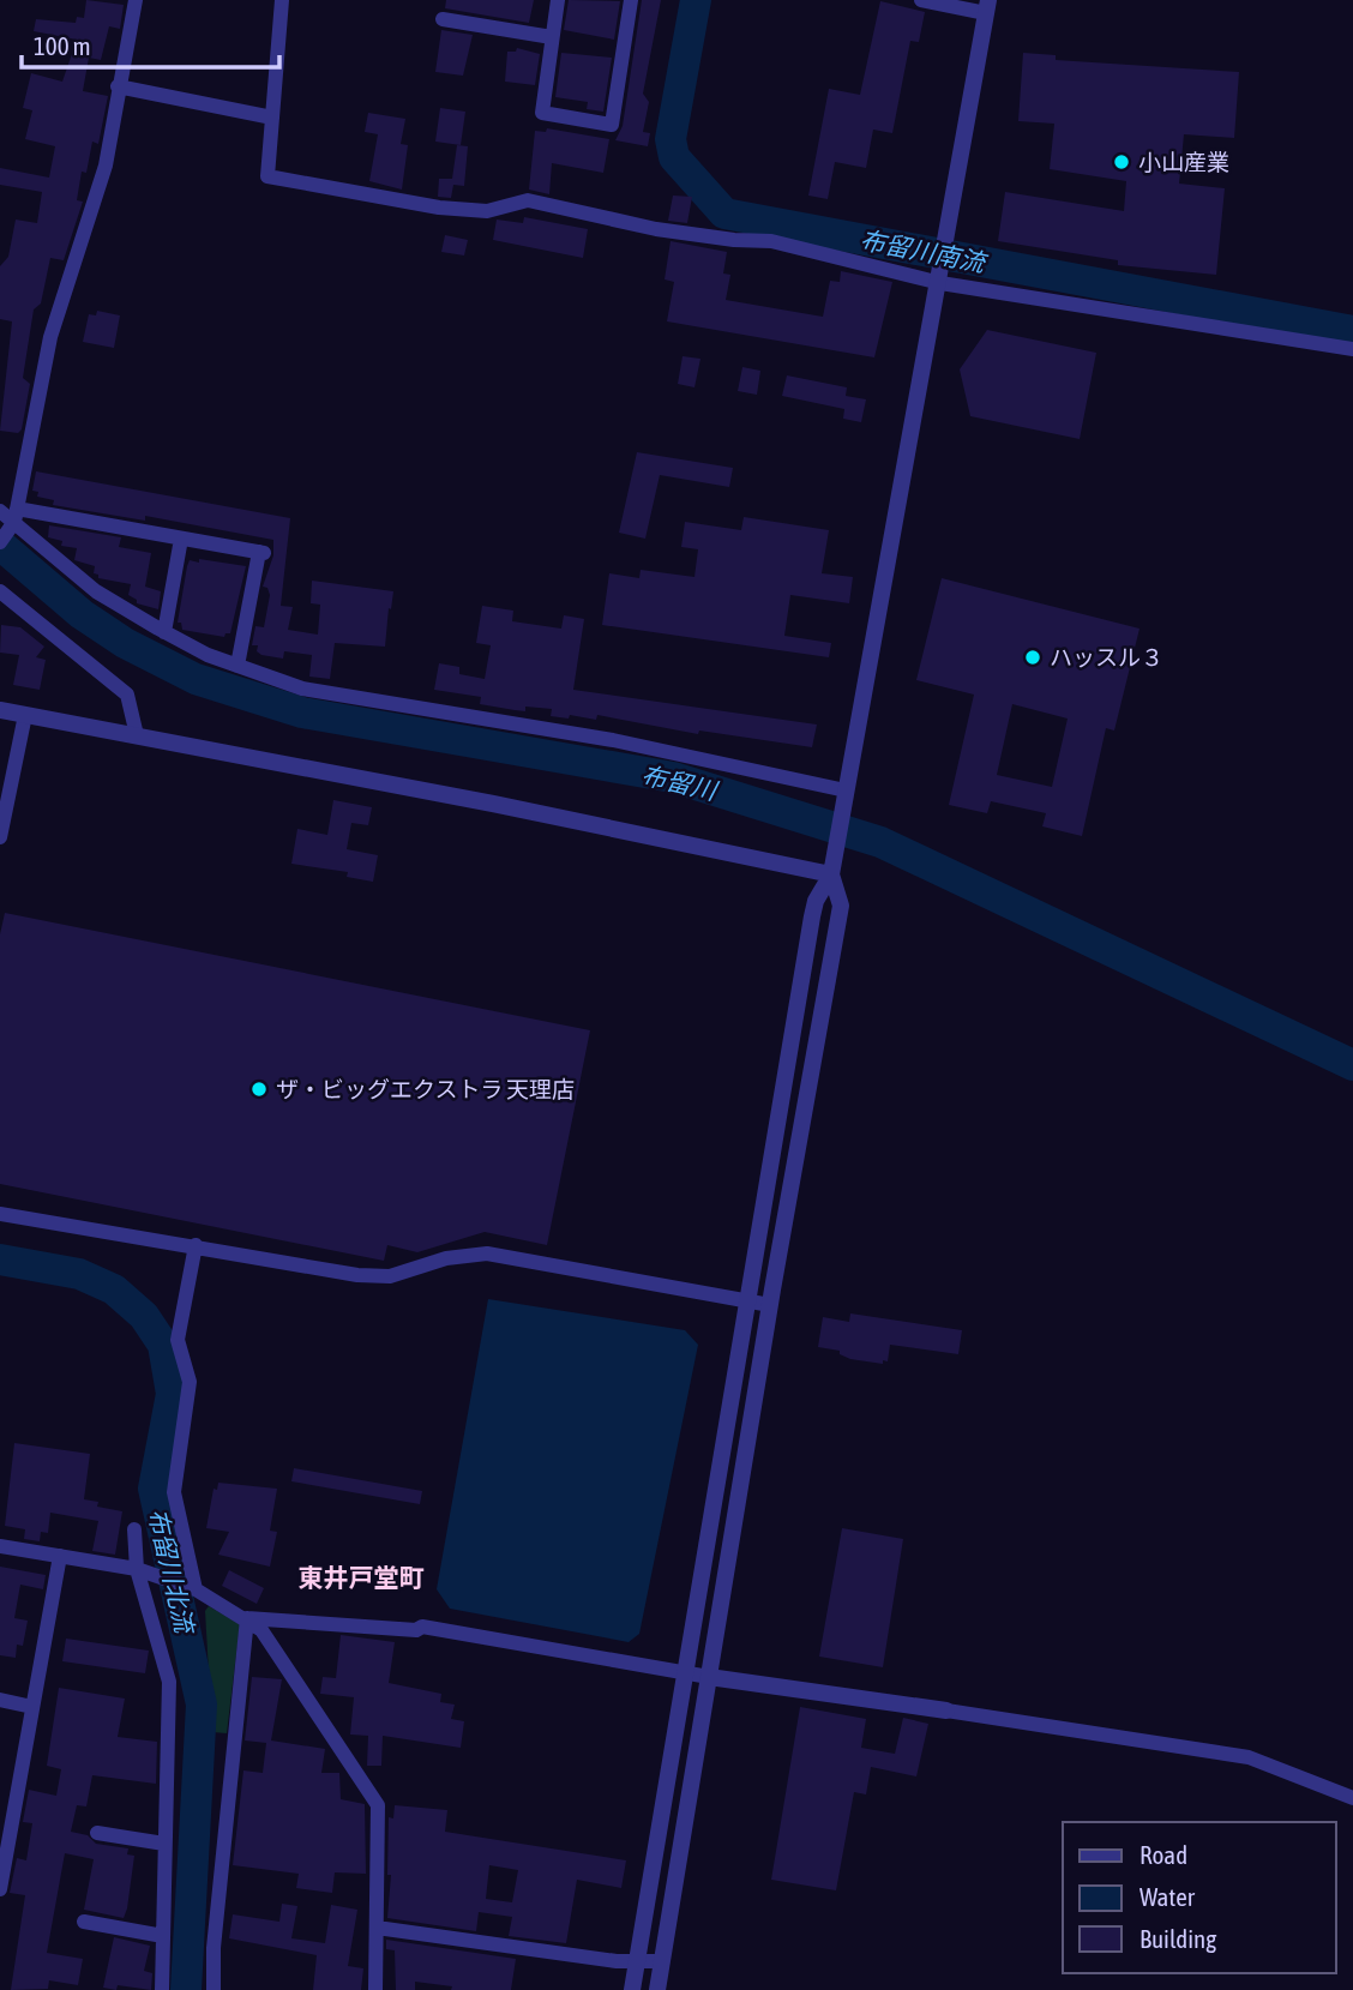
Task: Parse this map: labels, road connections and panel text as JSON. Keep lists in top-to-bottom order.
{
  "districts": ["東井戸堂町"],
  "water": ["布留川南流", "布留川", "布留川北流"],
  "places": ["小山産業", "ハッスル３", "ザ・ビッグエクストラ 天理店"],
  "legend": ["Road", "Water", "Building"],
  "scale_bar": "100 m"
}
